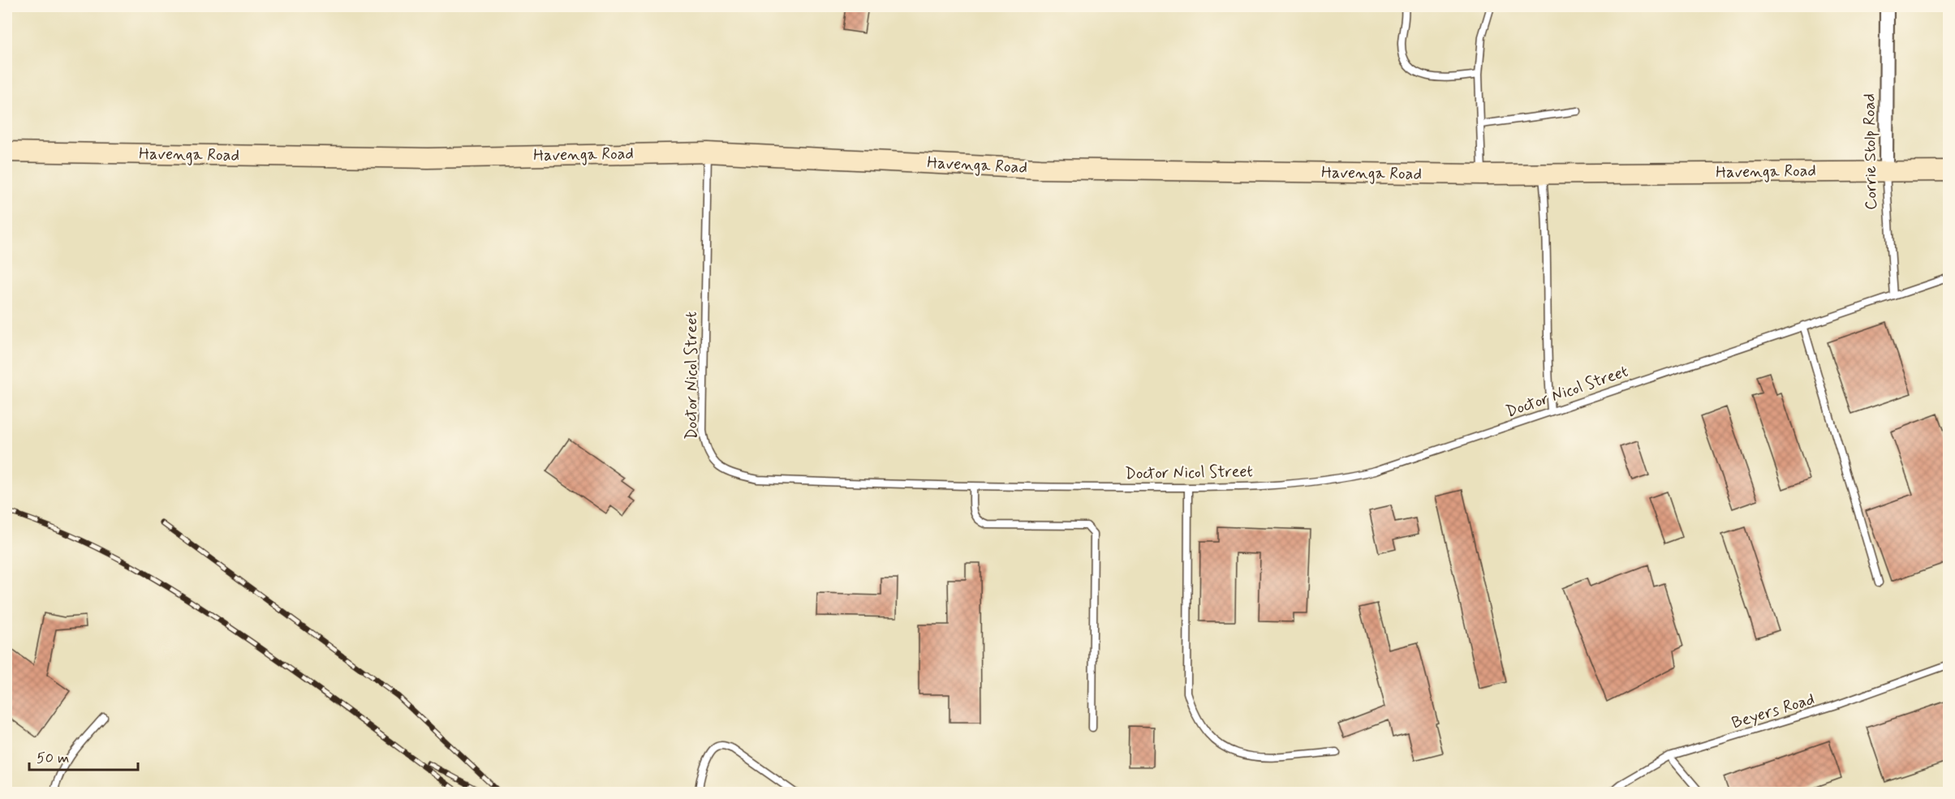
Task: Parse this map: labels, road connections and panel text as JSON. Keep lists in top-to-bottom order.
{
  "streets": {
    "street": ["Corrie Stolp Road", "Havenga Road"],
    "lane": ["Doctor Nicol Street", "Beyers Road"]
  },
  "crossings": [
    ["Corrie Stolp Road", "Havenga Road"],
    ["Corrie Stolp Road", "Doctor Nicol Street"],
    ["Havenga Road", "Doctor Nicol Street"]
  ],
  "scale_bar": "50 m"
}
